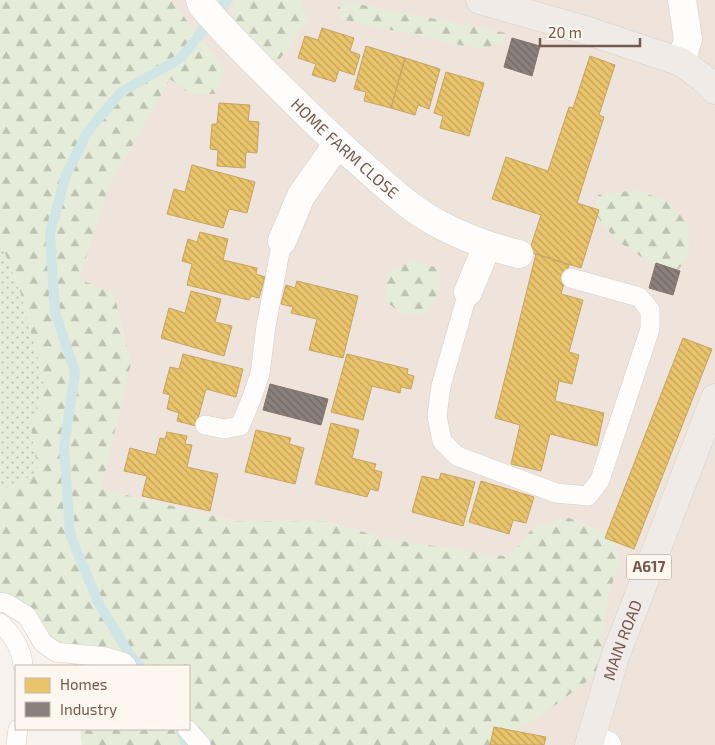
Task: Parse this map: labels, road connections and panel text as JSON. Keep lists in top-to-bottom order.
{
  "streets": {
    "highway": ["A617", "MAIN ROAD"],
    "street": ["HOME FARM CLOSE"]
  },
  "legend": ["Homes", "Industry"],
  "scale_bar": "20 m"
}
